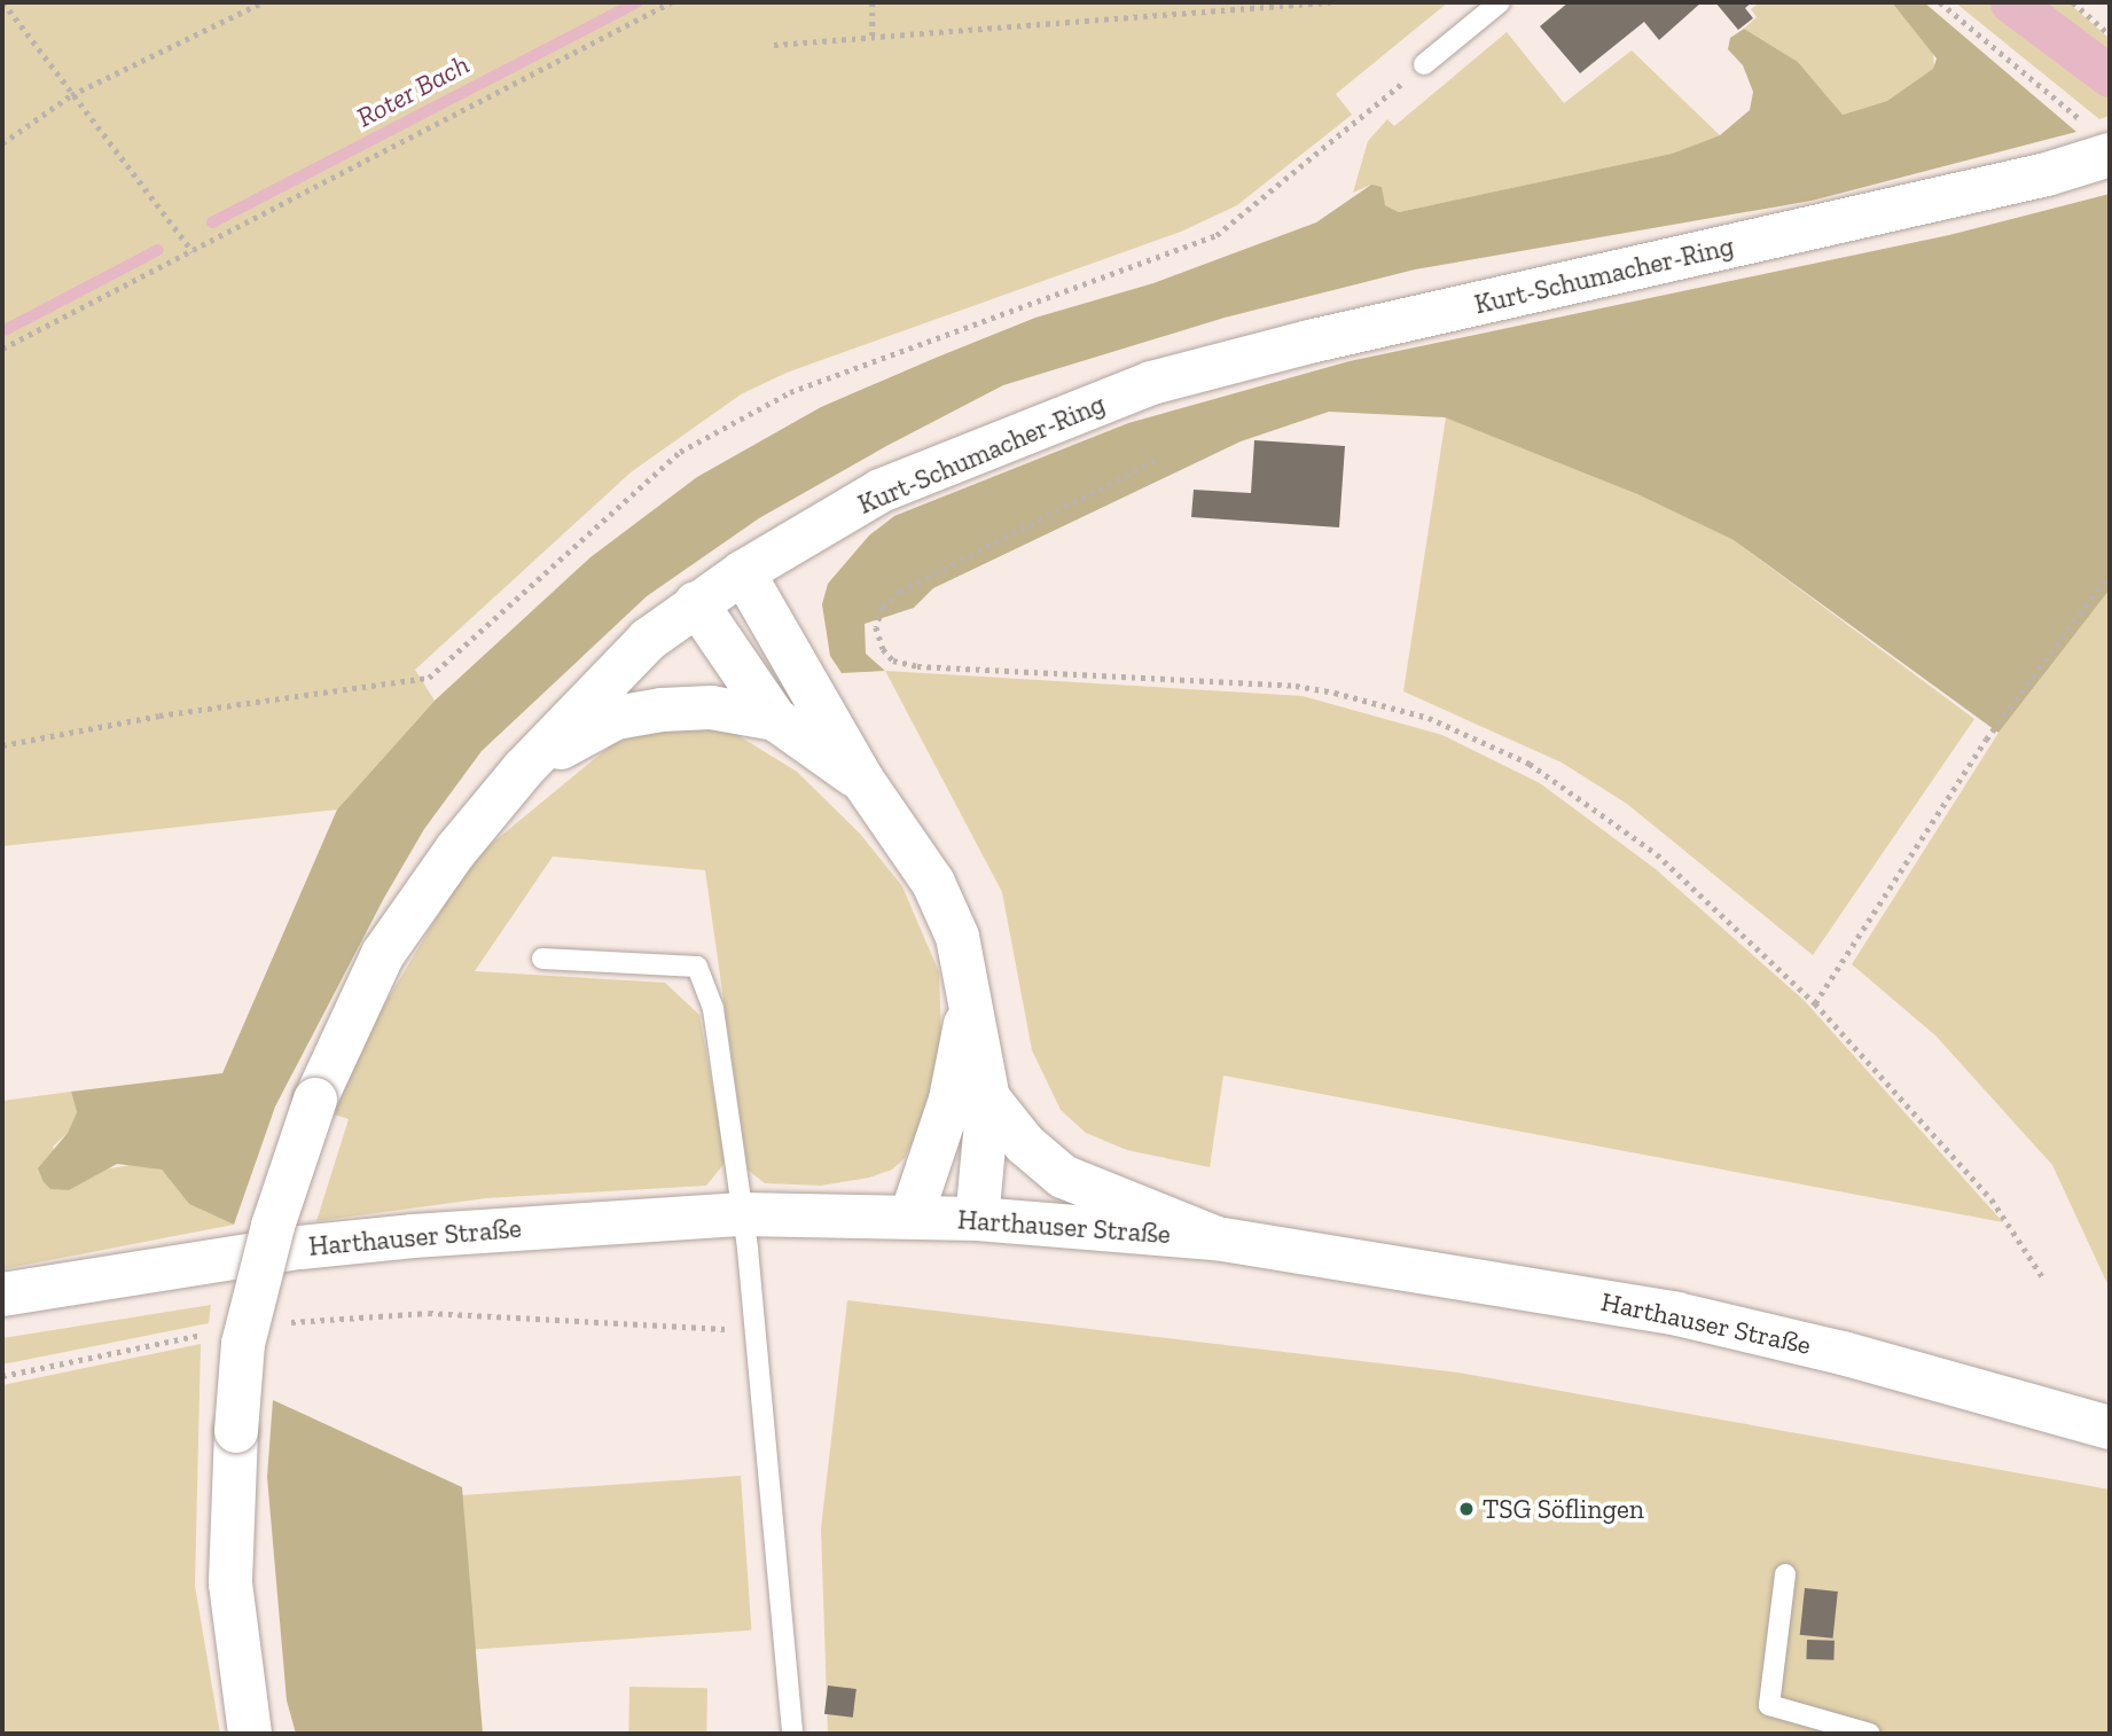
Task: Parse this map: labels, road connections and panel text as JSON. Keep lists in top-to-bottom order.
{
  "streets": {
    "main road": ["Kurt-Schumacher-Ring", "Harthauser Straße"]
  },
  "water": ["Roter Bach"],
  "places": ["TSG Söflingen"]
}
